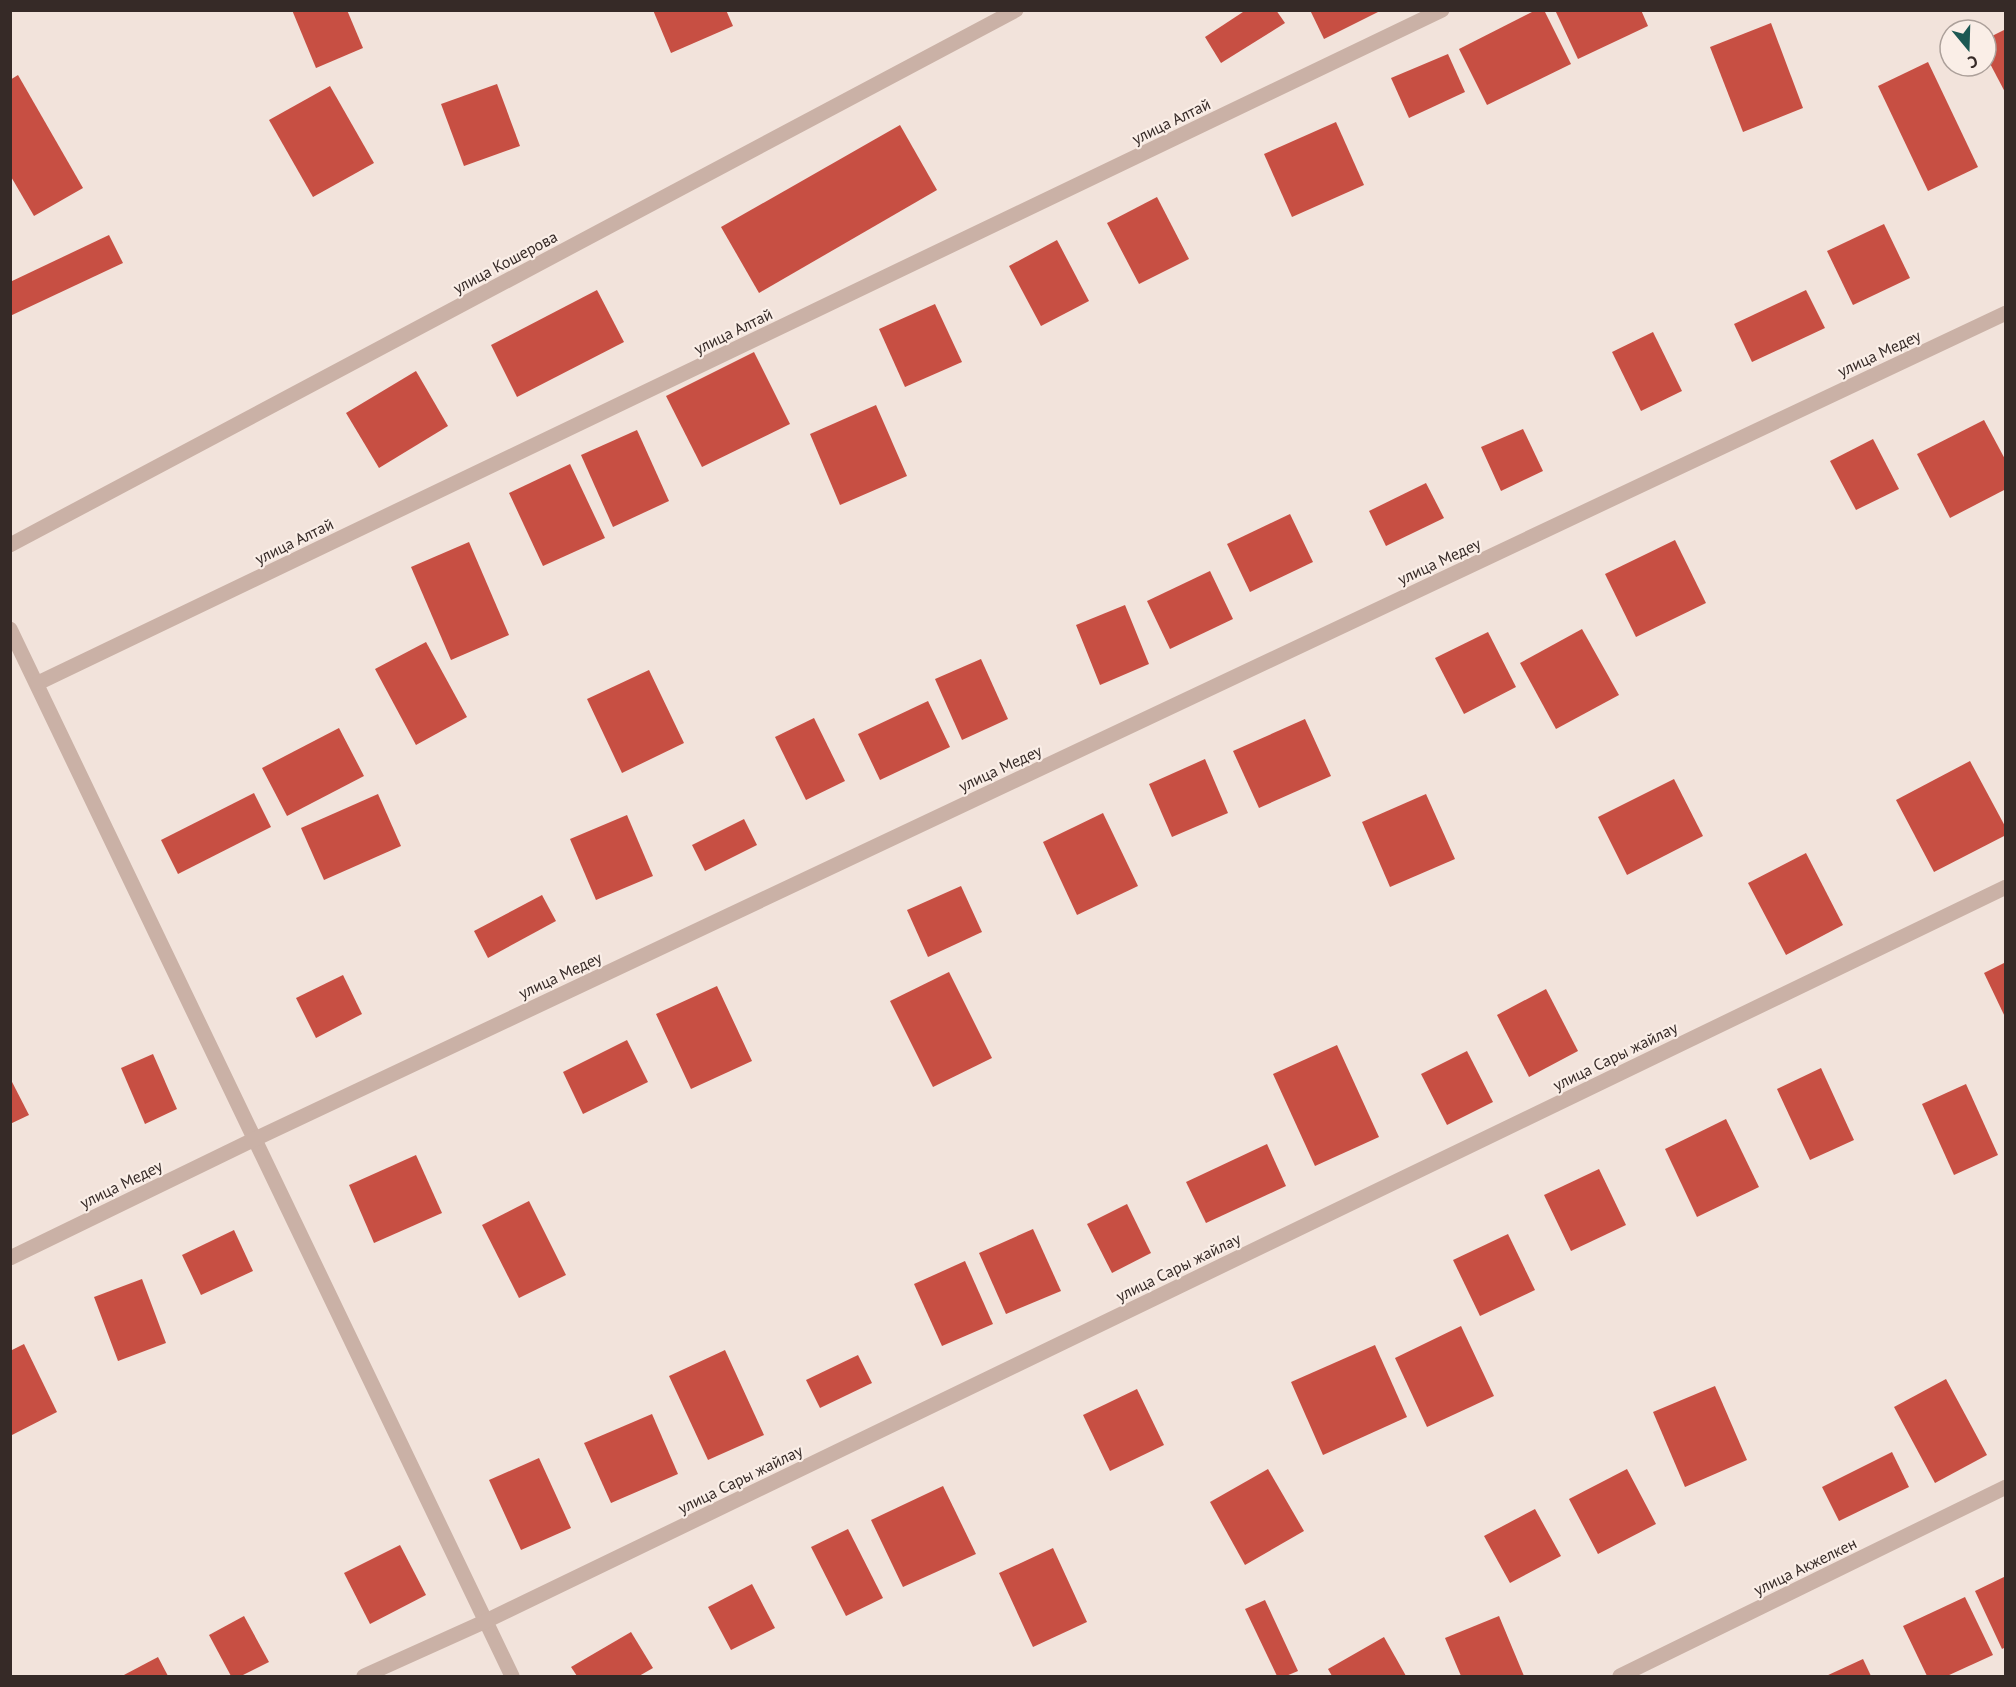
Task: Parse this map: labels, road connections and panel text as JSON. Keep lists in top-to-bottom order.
{
  "streets": {
    "street": [
      "улица Алтай",
      "улица Кошерова",
      "улица Медеу",
      "улица Сары жайлау",
      "улица Акжелкен"
    ]
  },
  "north": "bottom"
}
